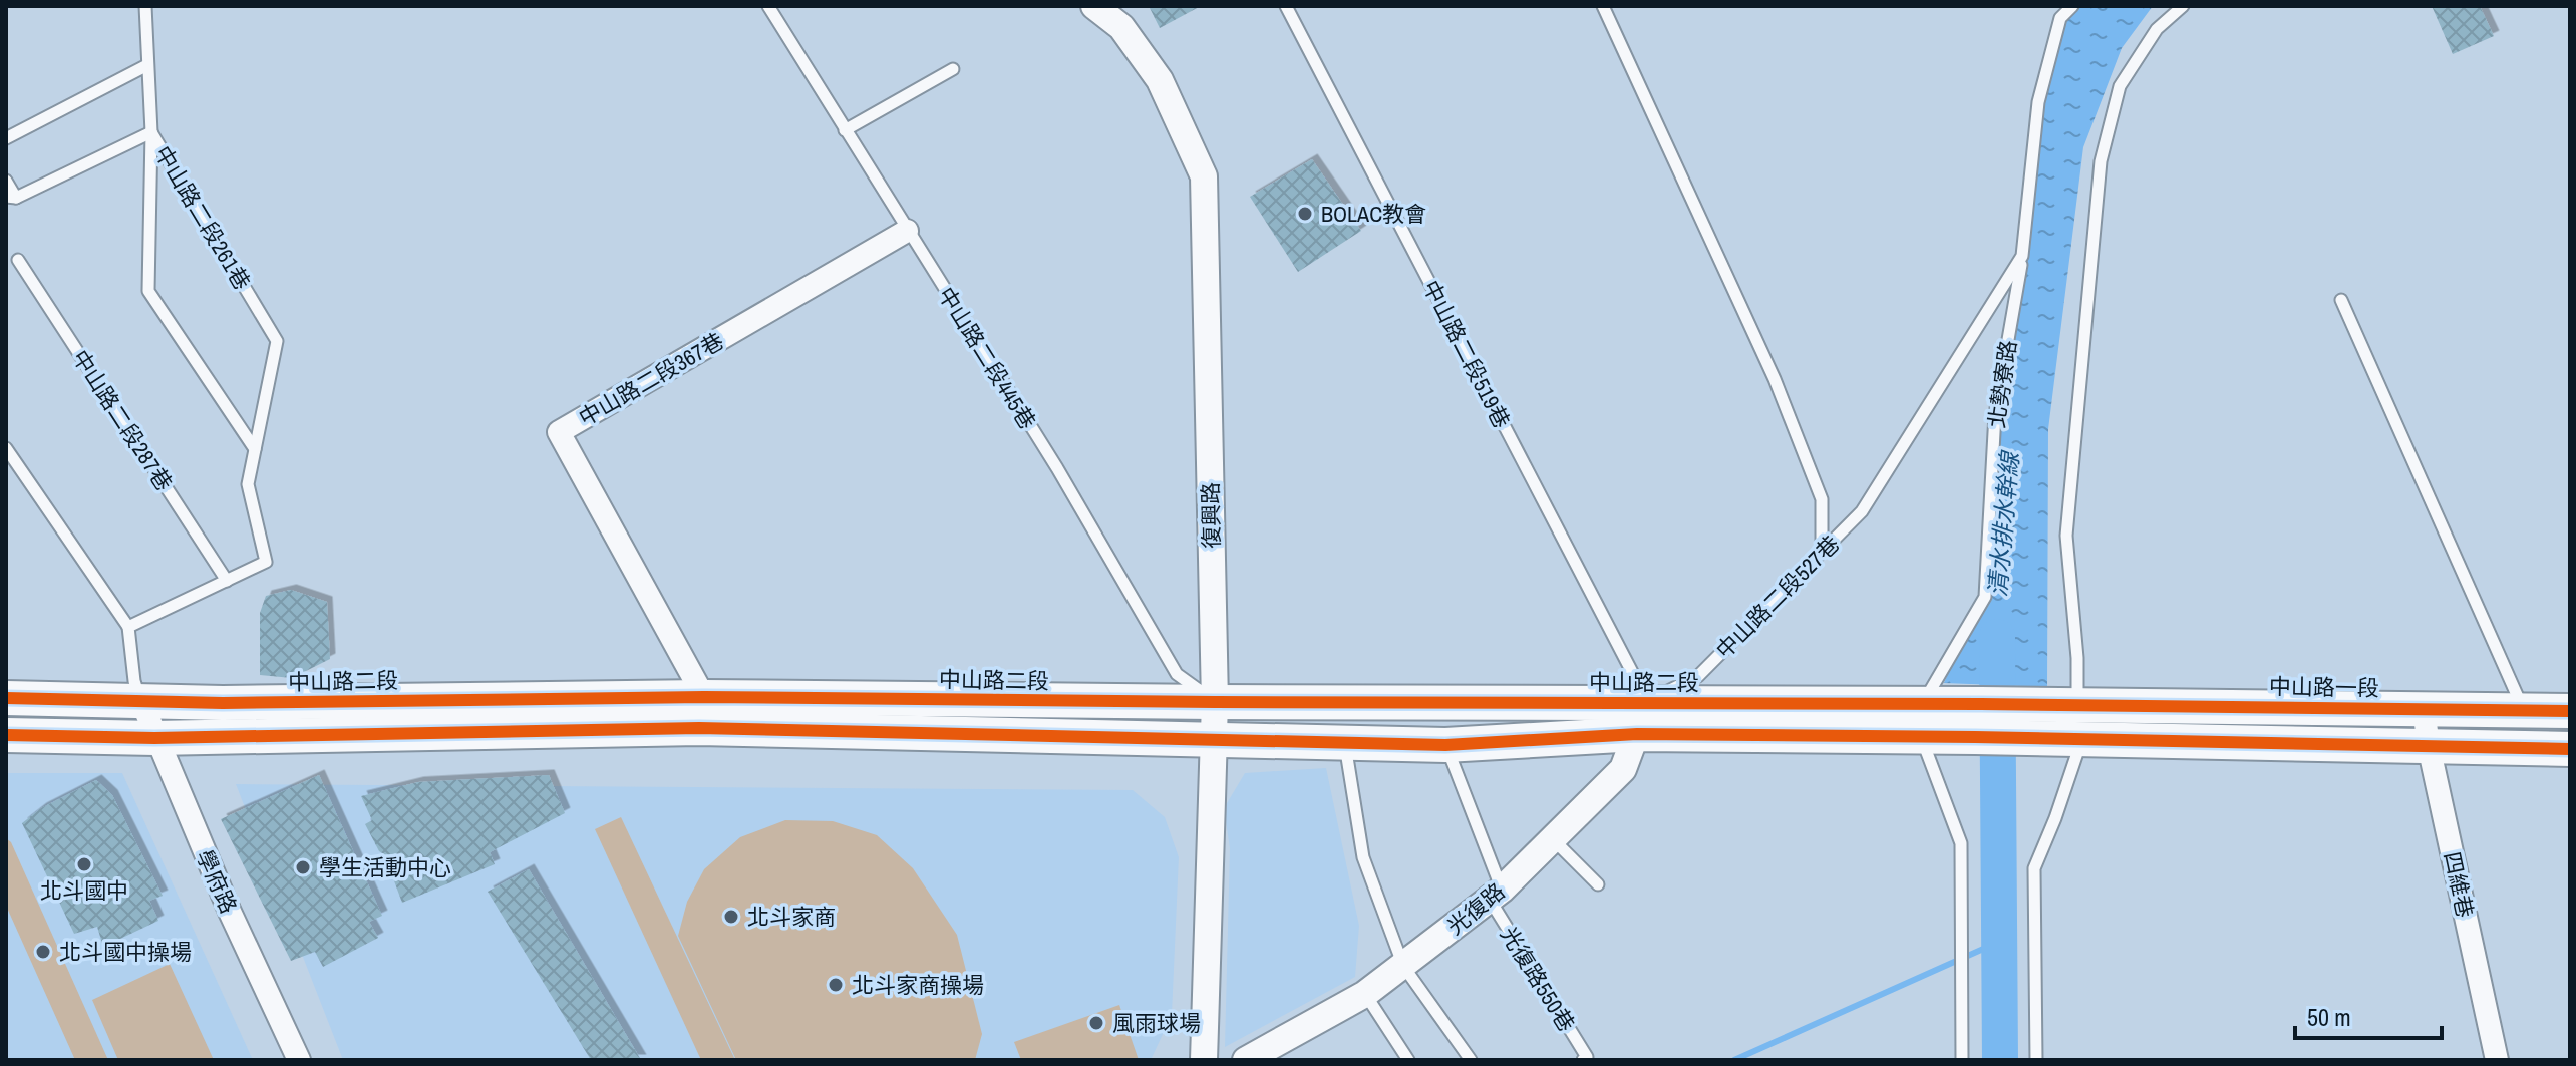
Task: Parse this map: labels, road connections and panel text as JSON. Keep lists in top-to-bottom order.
{
  "streets": {
    "main road": ["中山路二段", "中山路一段"],
    "street": [
      "中山路二段367巷",
      "復興路",
      "學府路",
      "四維巷",
      "光復路"
    ],
    "lane": [
      "中山路二段261巷",
      "中山路二段519巷",
      "中山路二段445巷",
      "北勢寮路",
      "中山路二段287巷",
      "中山路二段527巷",
      "光復路550巷"
    ]
  },
  "crossings": [
    ["中山路二段261巷", "中山路二段287巷"],
    ["中山路二段519巷", "中山路二段527巷"],
    ["中山路二段519巷", "中山路二段"],
    ["中山路二段519巷", "光復路"],
    ["中山路二段445巷", "中山路二段367巷"],
    ["中山路二段445巷", "復興路"],
    ["中山路二段445巷", "中山路二段"],
    ["中山路二段367巷", "中山路二段"],
    ["北勢寮路", "中山路二段527巷"],
    ["北勢寮路", "中山路二段"],
    ["復興路", "中山路二段"],
    ["中山路二段527巷", "中山路二段"],
    ["中山路二段527巷", "光復路"],
    ["中山路二段", "中山路一段"],
    ["中山路二段", "學府路"],
    ["中山路二段", "光復路"],
    ["中山路二段", "光復路550巷"],
    ["中山路一段", "四維巷"],
    ["光復路", "光復路550巷"]
  ],
  "water": ["清水排水幹線"],
  "places": [
    "BOLAC教會",
    "北斗國中",
    "學生活動中心",
    "北斗家商",
    "北斗國中操場",
    "北斗家商操場",
    "風雨球場"
  ],
  "scale_bar": "50 m"
}
